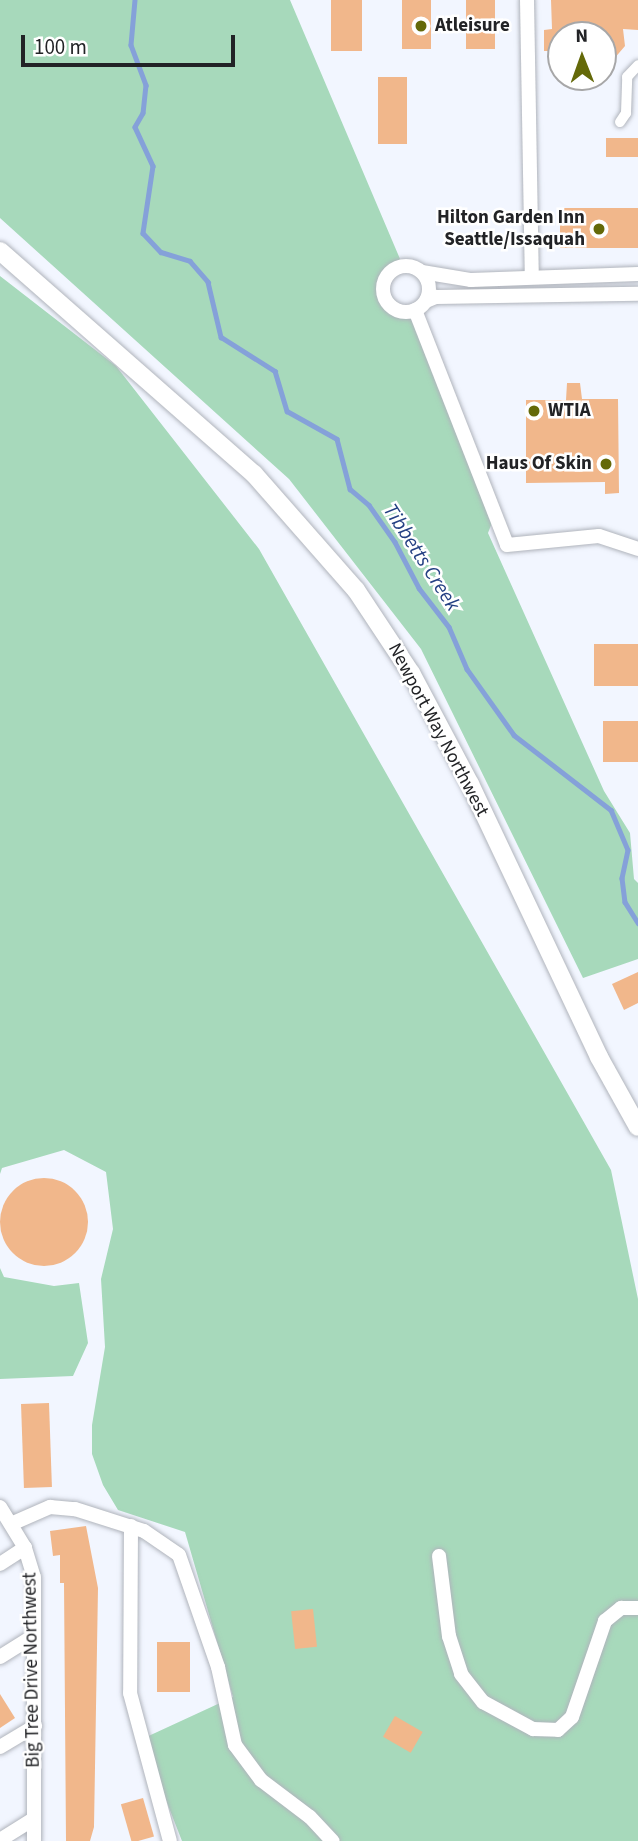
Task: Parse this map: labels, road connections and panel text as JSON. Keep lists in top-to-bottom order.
{
  "streets": {
    "street": ["Newport Way Northwest", "Big Tree Drive Northwest"]
  },
  "water": ["Tibbetts Creek"],
  "places": [
    "Atleisure",
    "Hilton Garden Inn Seattle/Issaquah",
    "WTIA",
    "Haus Of Skin"
  ],
  "scale_bar": "100 m",
  "north": "top"
}
